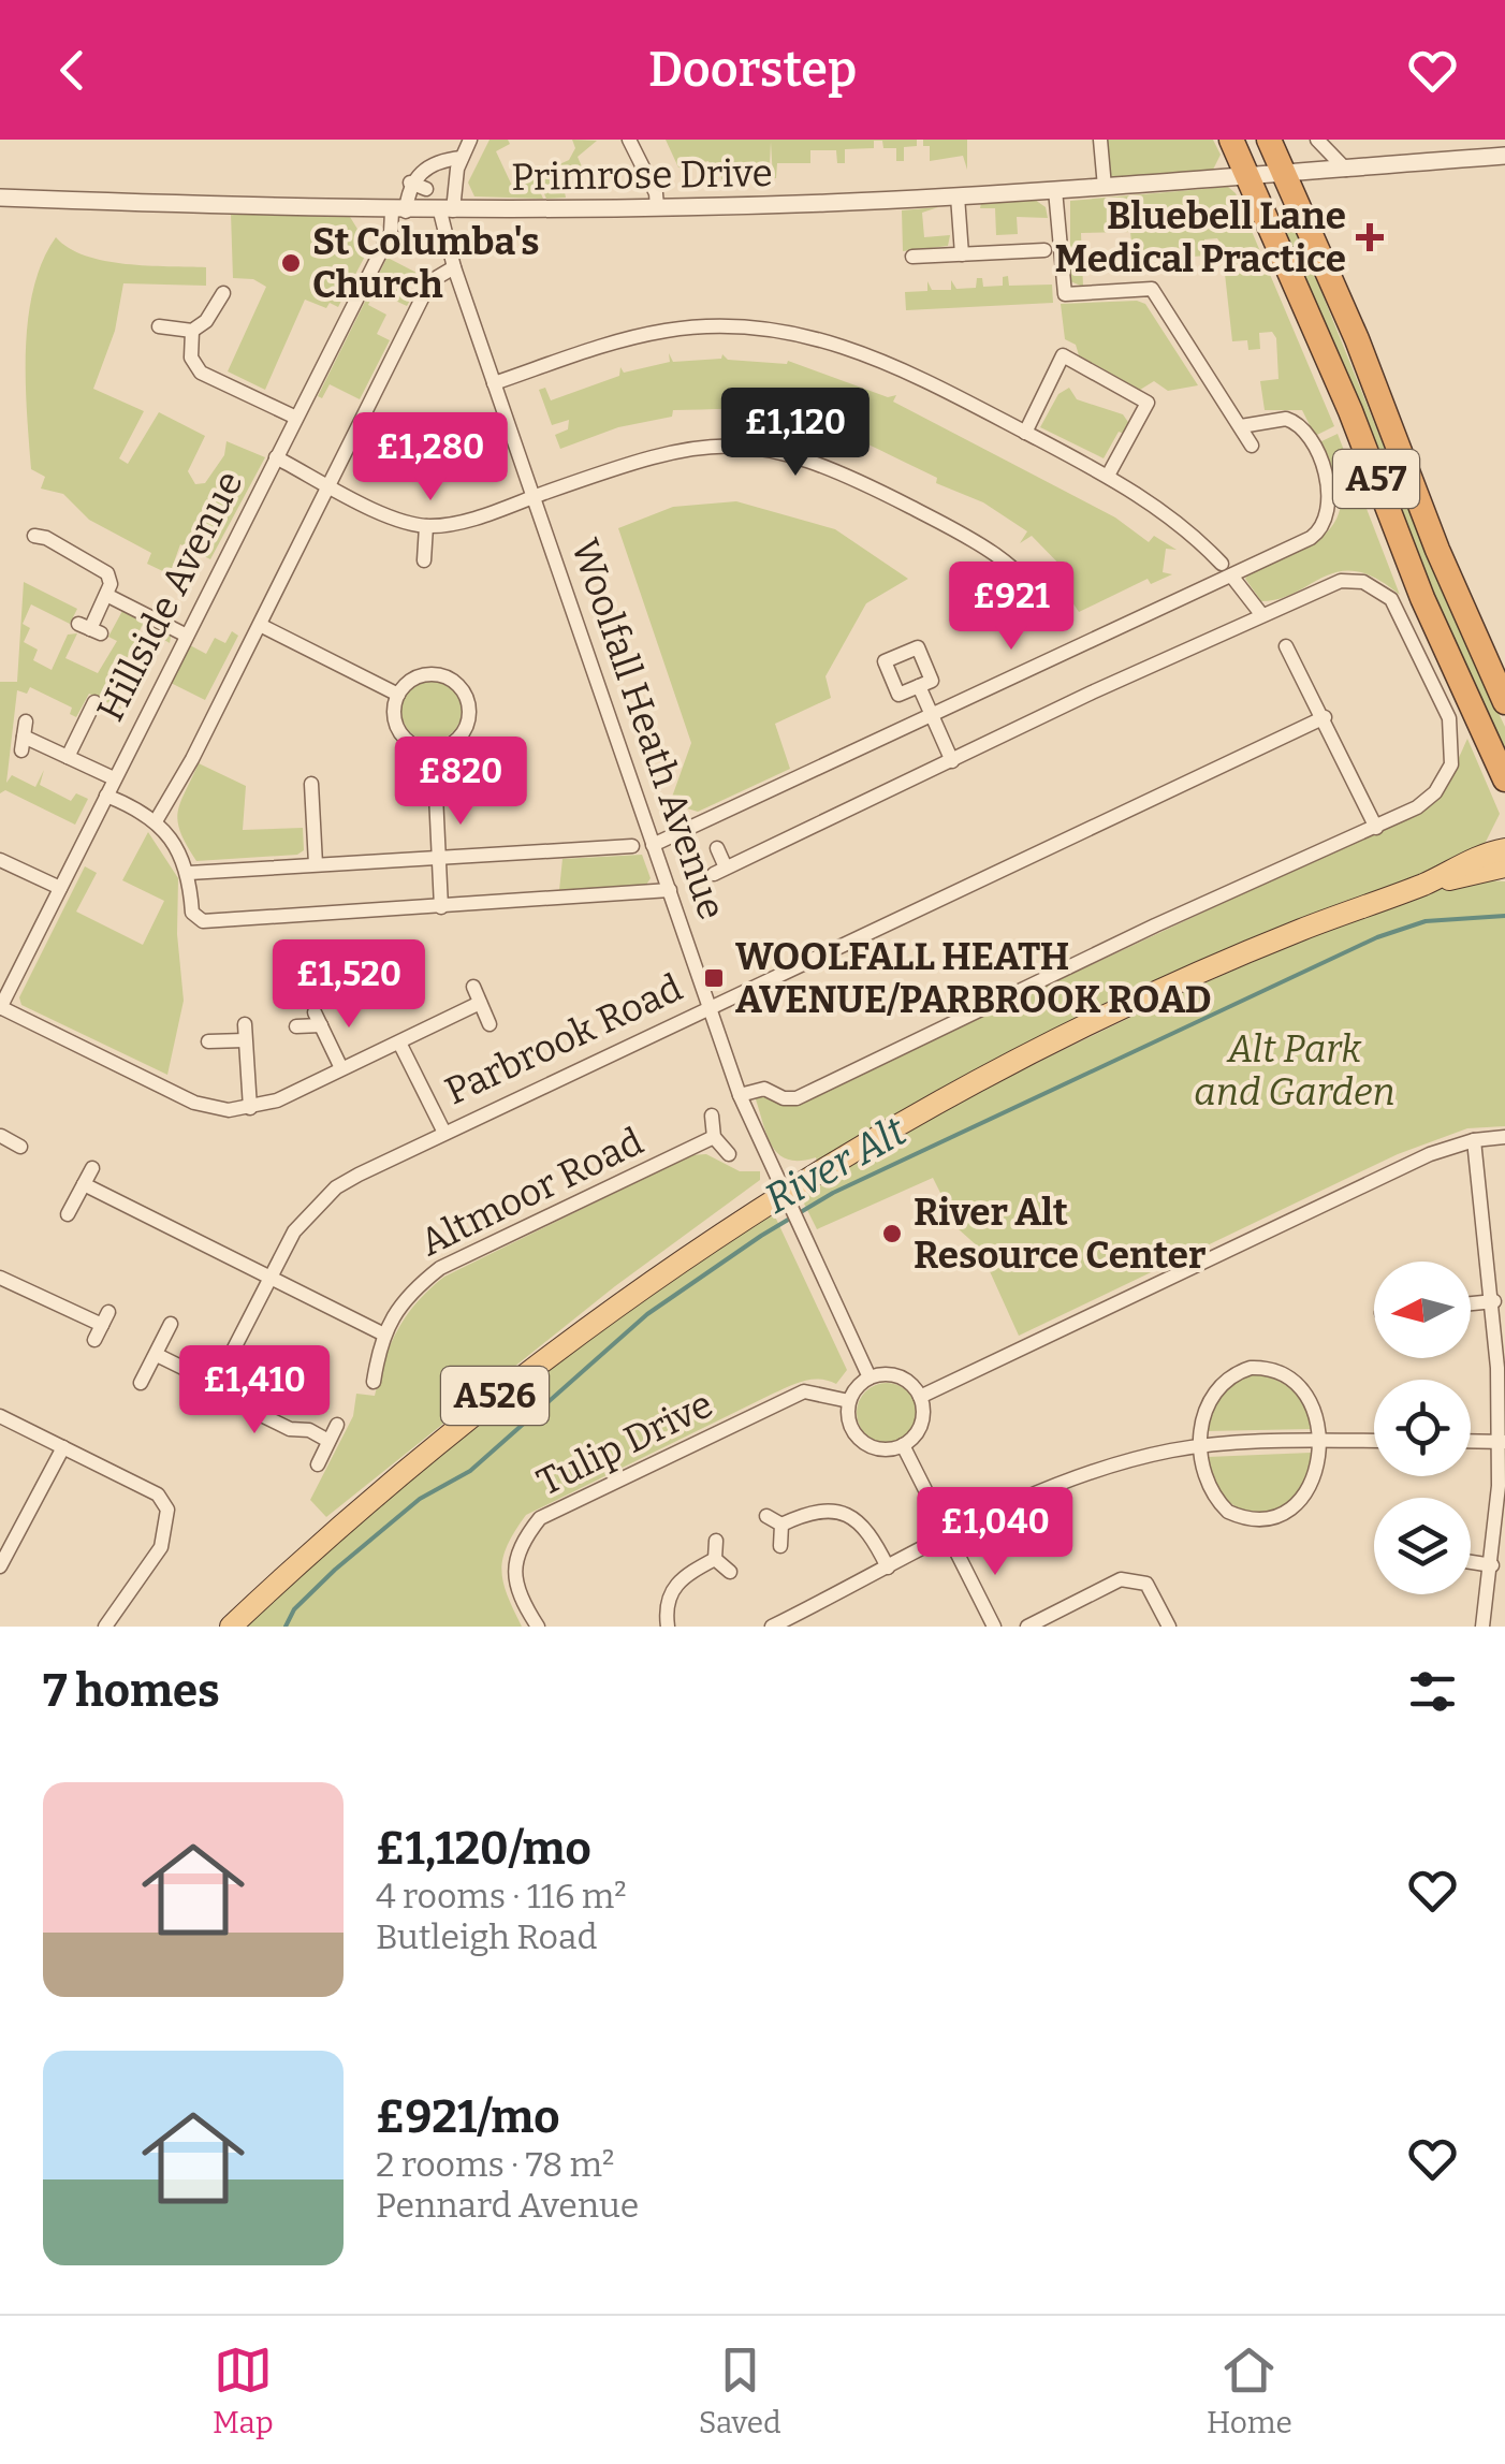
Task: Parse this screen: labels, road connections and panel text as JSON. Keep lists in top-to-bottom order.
{
  "streets": {
    "highway": ["A57"],
    "main road": ["A526"],
    "street": [
      "Primrose Drive",
      "Hillside Avenue",
      "Woolfall Heath Avenue",
      "Parbrook Road",
      "Altmoor Road",
      "Tulip Drive"
    ]
  },
  "crossings": [
    ["Primrose Drive", "A57"],
    ["Primrose Drive", "Hillside Avenue"],
    ["Primrose Drive", "Woolfall Heath Avenue"],
    ["Woolfall Heath Avenue", "Parbrook Road"],
    ["Woolfall Heath Avenue", "A526"],
    ["Woolfall Heath Avenue", "Tulip Drive"]
  ],
  "water": ["River Alt"],
  "parks": ["Alt Park and Garden"],
  "places": {
    "health": ["Bluebell Lane Medical Practice"],
    "other": ["St Columba's Church", "River Alt Resource Center"],
    "transit": ["WOOLFALL HEATH AVENUE/PARBROOK ROAD"]
  },
  "north": "left",
  "page": {
    "header": "Doorstep",
    "price": [
      "£1,120",
      "£1,280",
      "£921",
      "£820",
      "£1,520",
      "£1,410",
      "£1,040"
    ],
    "heading": "7 homes",
    "list": [
      {
        "name": "£1,120/mo",
        "note": "4 rooms · 116 m² · Butleigh Road"
      },
      {
        "name": "£921/mo",
        "note": "2 rooms · 78 m² · Pennard Avenue"
      }
    ],
    "tabs": ["Map", "Saved", "Home"]
  }
}
